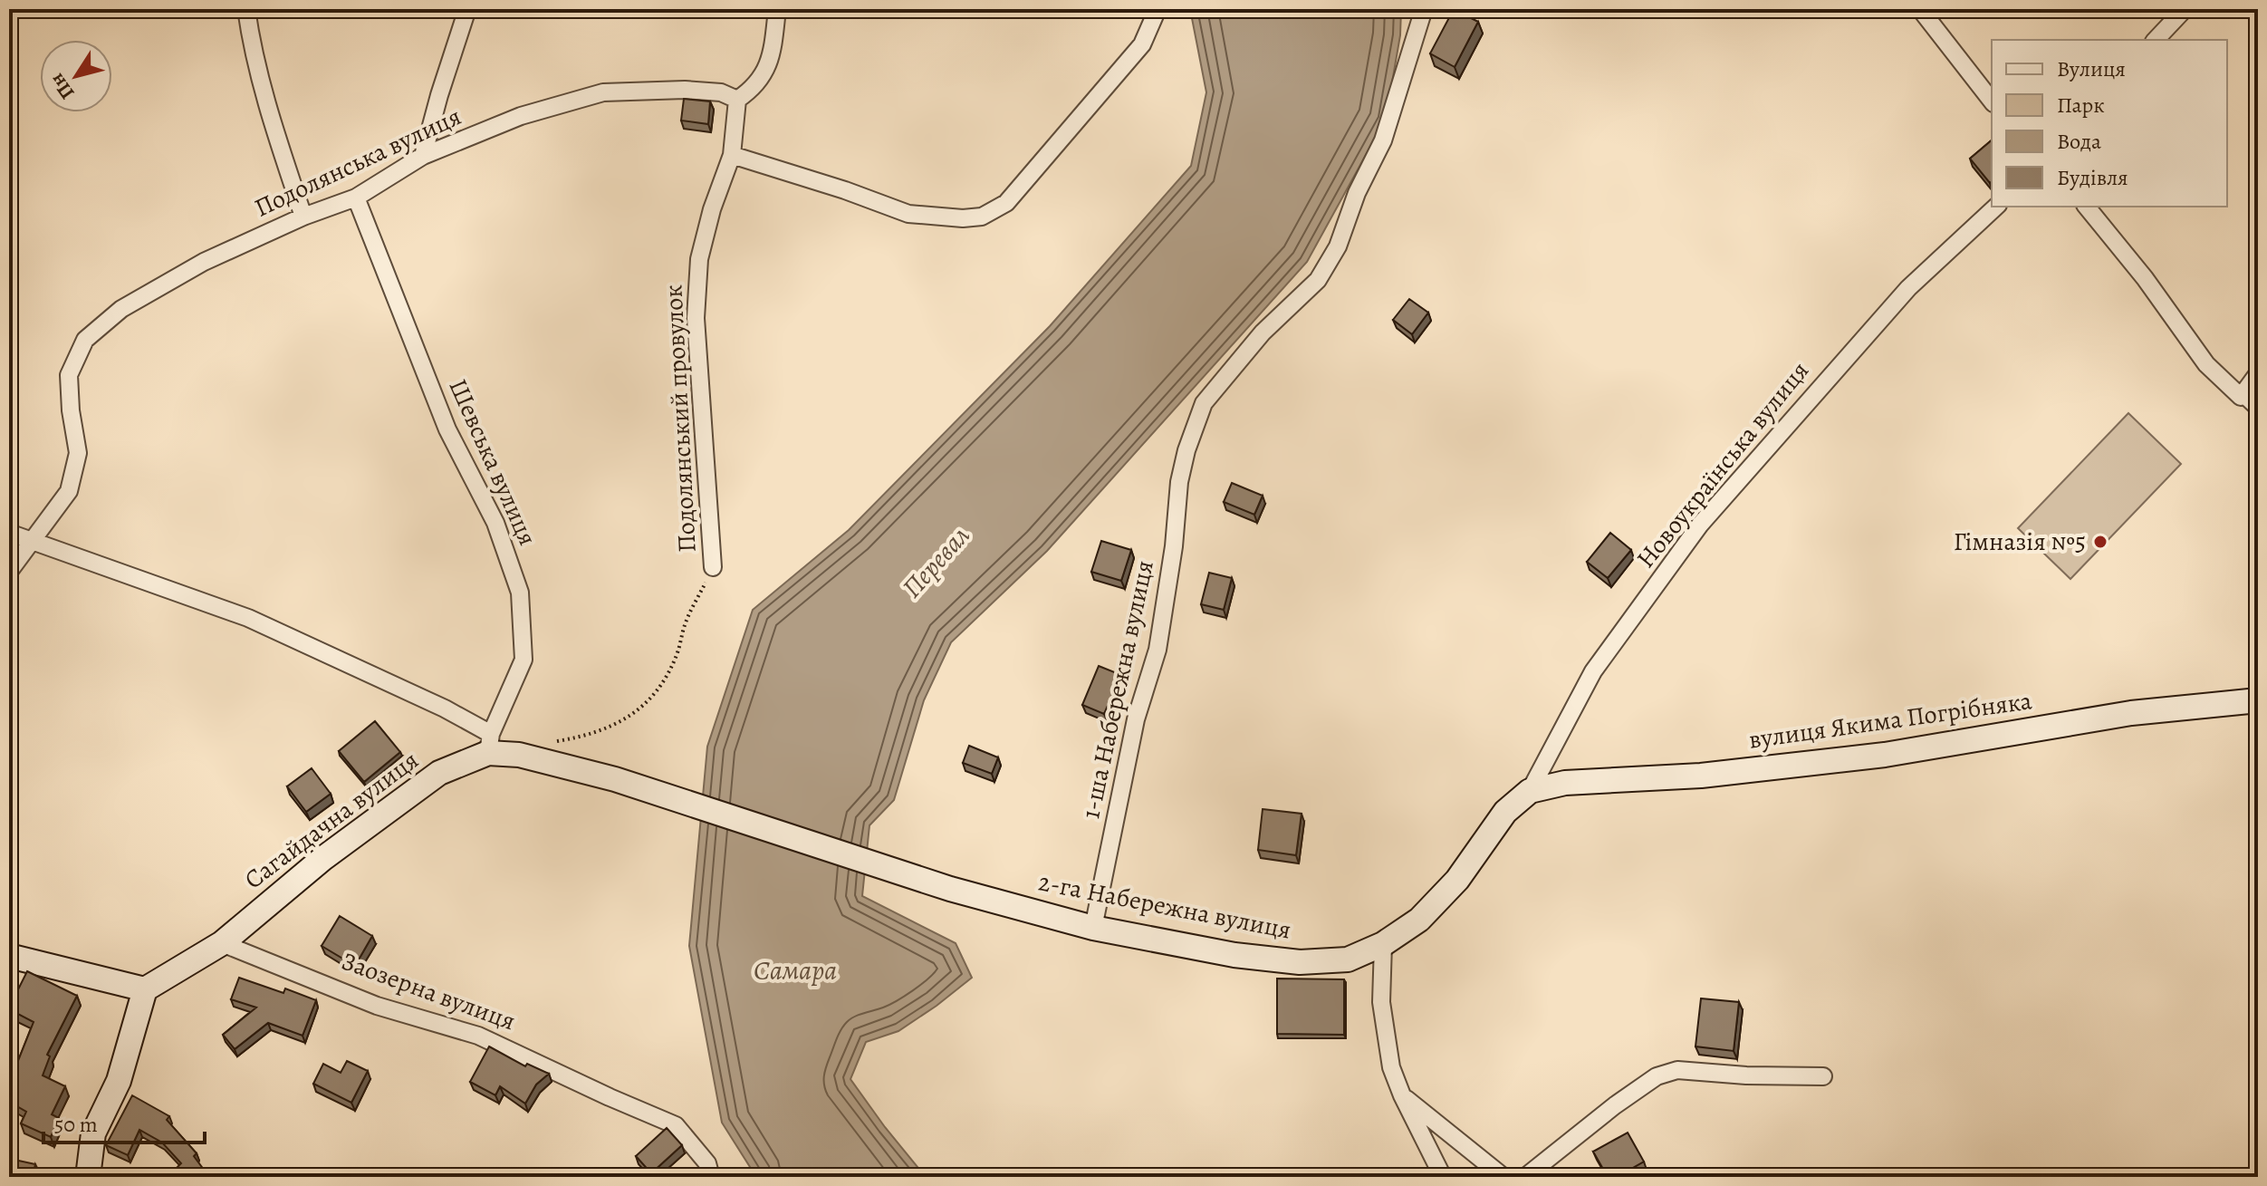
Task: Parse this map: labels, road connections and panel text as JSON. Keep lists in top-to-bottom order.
{
  "streets": {
    "street": [
      "Подолянська вулиця",
      "Подолянський провулок",
      "Шевська вулиця",
      "Новоукраїнська вулиця",
      "1-ша Набережна вулиця",
      "вулиця Якима Погрібняка",
      "Сагайдачна вулиця",
      "2-га Набережна вулиця",
      "Заозерна вулиця"
    ]
  },
  "crossings": [
    ["Подолянська вулиця", "Подолянський провулок"],
    ["Подолянська вулиця", "Шевська вулиця"],
    ["Подолянська вулиця", "Сагайдачна вулиця"],
    ["Шевська вулиця", "Сагайдачна вулиця"],
    ["Новоукраїнська вулиця", "вулиця Якима Погрібняка"],
    ["Новоукраїнська вулиця", "2-га Набережна вулиця"],
    ["1-ша Набережна вулиця", "2-га Набережна вулиця"],
    ["вулиця Якима Погрібняка", "2-га Набережна вулиця"],
    ["Сагайдачна вулиця", "2-га Набережна вулиця"],
    ["Сагайдачна вулиця", "Заозерна вулиця"]
  ],
  "water": ["Перевал", "Самара"],
  "places": ["Гімназія №5"],
  "legend": [
    "Вулиця",
    "Парк",
    "Вода",
    "Будівля"
  ],
  "scale_bar": "50 m",
  "north": "bottom left"
}
